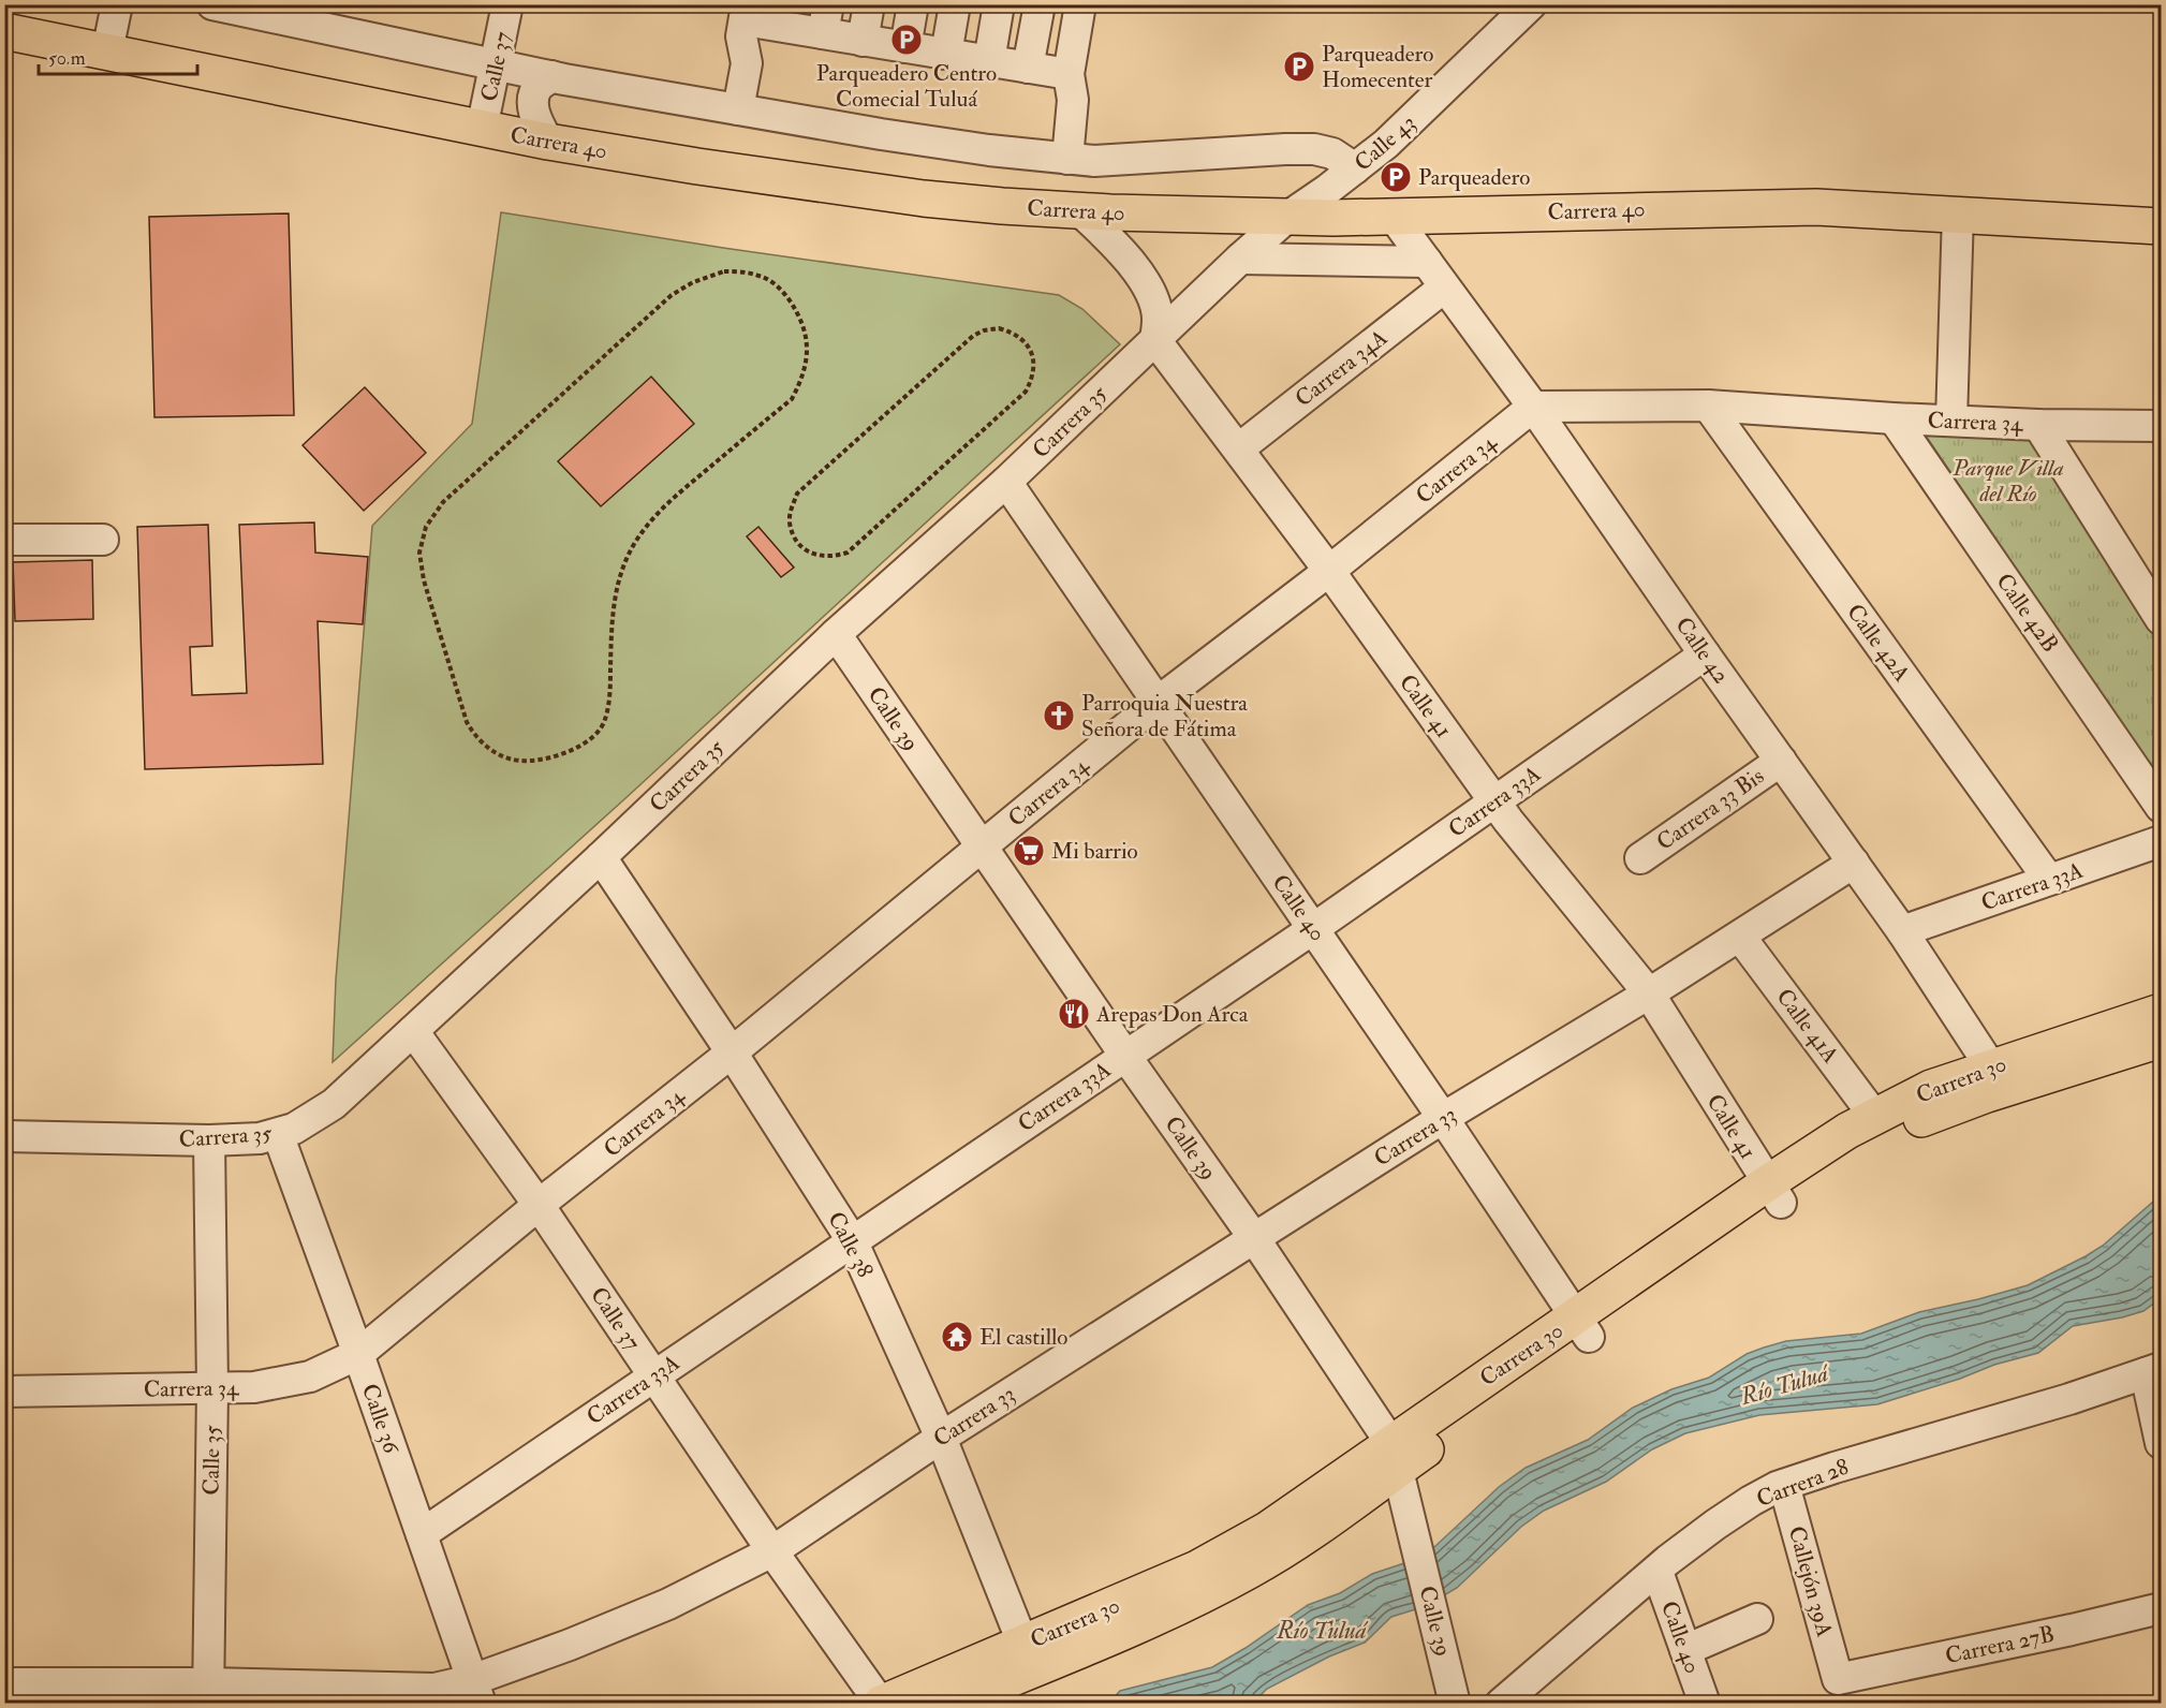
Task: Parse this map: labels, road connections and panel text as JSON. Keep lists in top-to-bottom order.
{
  "streets": {
    "main road": ["Carrera 40", "Carrera 30"],
    "street": [
      "Calle 37",
      "Calle 43",
      "Carrera 34A",
      "Carrera 35",
      "Carrera 34",
      "Calle 42B",
      "Calle 42A",
      "Calle 42",
      "Calle 41",
      "Calle 39",
      "Carrera 33A",
      "Carrera 33 Bis",
      "Calle 40",
      "Calle 41A",
      "Carrera 33",
      "Calle 38",
      "Calle 36",
      "Calle 35",
      "Carrera 28",
      "Callejón 39A",
      "Carrera 27B"
    ]
  },
  "crossings": [
    ["Calle 37", "Carrera 40"],
    ["Calle 37", "Carrera 35"],
    ["Calle 37", "Carrera 34"],
    ["Calle 37", "Carrera 33A"],
    ["Calle 37", "Carrera 30"],
    ["Calle 37", "Carrera 33"],
    ["Carrera 40", "Calle 43"],
    ["Carrera 40", "Carrera 35"],
    ["Carrera 40", "Calle 42"],
    ["Calle 43", "Carrera 35"],
    ["Carrera 34A", "Calle 42"],
    ["Carrera 34A", "Calle 41"],
    ["Carrera 35", "Calle 41"],
    ["Carrera 35", "Calle 39"],
    ["Carrera 35", "Calle 40"],
    ["Carrera 35", "Calle 38"],
    ["Carrera 35", "Calle 36"],
    ["Carrera 35", "Calle 35"],
    ["Carrera 34", "Calle 42B"],
    ["Carrera 34", "Calle 42A"],
    ["Carrera 34", "Calle 42"],
    ["Carrera 34", "Calle 41"],
    ["Carrera 34", "Calle 39"],
    ["Carrera 34", "Calle 40"],
    ["Carrera 34", "Calle 38"],
    ["Carrera 34", "Calle 36"],
    ["Carrera 34", "Calle 35"],
    ["Calle 42A", "Carrera 33A"],
    ["Calle 42", "Carrera 33A"],
    ["Calle 42", "Carrera 33 Bis"],
    ["Calle 42", "Carrera 30"],
    ["Calle 42", "Carrera 33"],
    ["Calle 41", "Carrera 33A"],
    ["Calle 41", "Carrera 30"],
    ["Calle 41", "Carrera 33"],
    ["Calle 39", "Carrera 33A"],
    ["Calle 39", "Carrera 30"],
    ["Calle 39", "Carrera 33"],
    ["Carrera 33A", "Calle 40"],
    ["Carrera 33A", "Calle 38"],
    ["Carrera 33A", "Calle 36"],
    ["Calle 40", "Carrera 30"],
    ["Calle 40", "Carrera 33"],
    ["Calle 40", "Carrera 28"],
    ["Calle 41A", "Carrera 30"],
    ["Calle 41A", "Carrera 33"],
    ["Carrera 30", "Calle 38"],
    ["Carrera 33", "Calle 38"],
    ["Carrera 33", "Calle 36"],
    ["Carrera 33", "Calle 35"],
    ["Carrera 28", "Callejón 39A"],
    ["Callejón 39A", "Carrera 27B"]
  ],
  "water": ["Río Tuluá"],
  "parks": ["Parque Villa del Río"],
  "places": {
    "parking": ["Parqueadero Centro Comecial Tuluá", "Parqueadero Homecenter", "Parqueadero"],
    "church": ["Parroquia Nuestra Señora de Fátima"],
    "supermarket": ["Mi barrio"],
    "restaurant": ["Arepas Don Arca"],
    "temple": ["El castillo"]
  },
  "scale_bar": "50 m"
}
